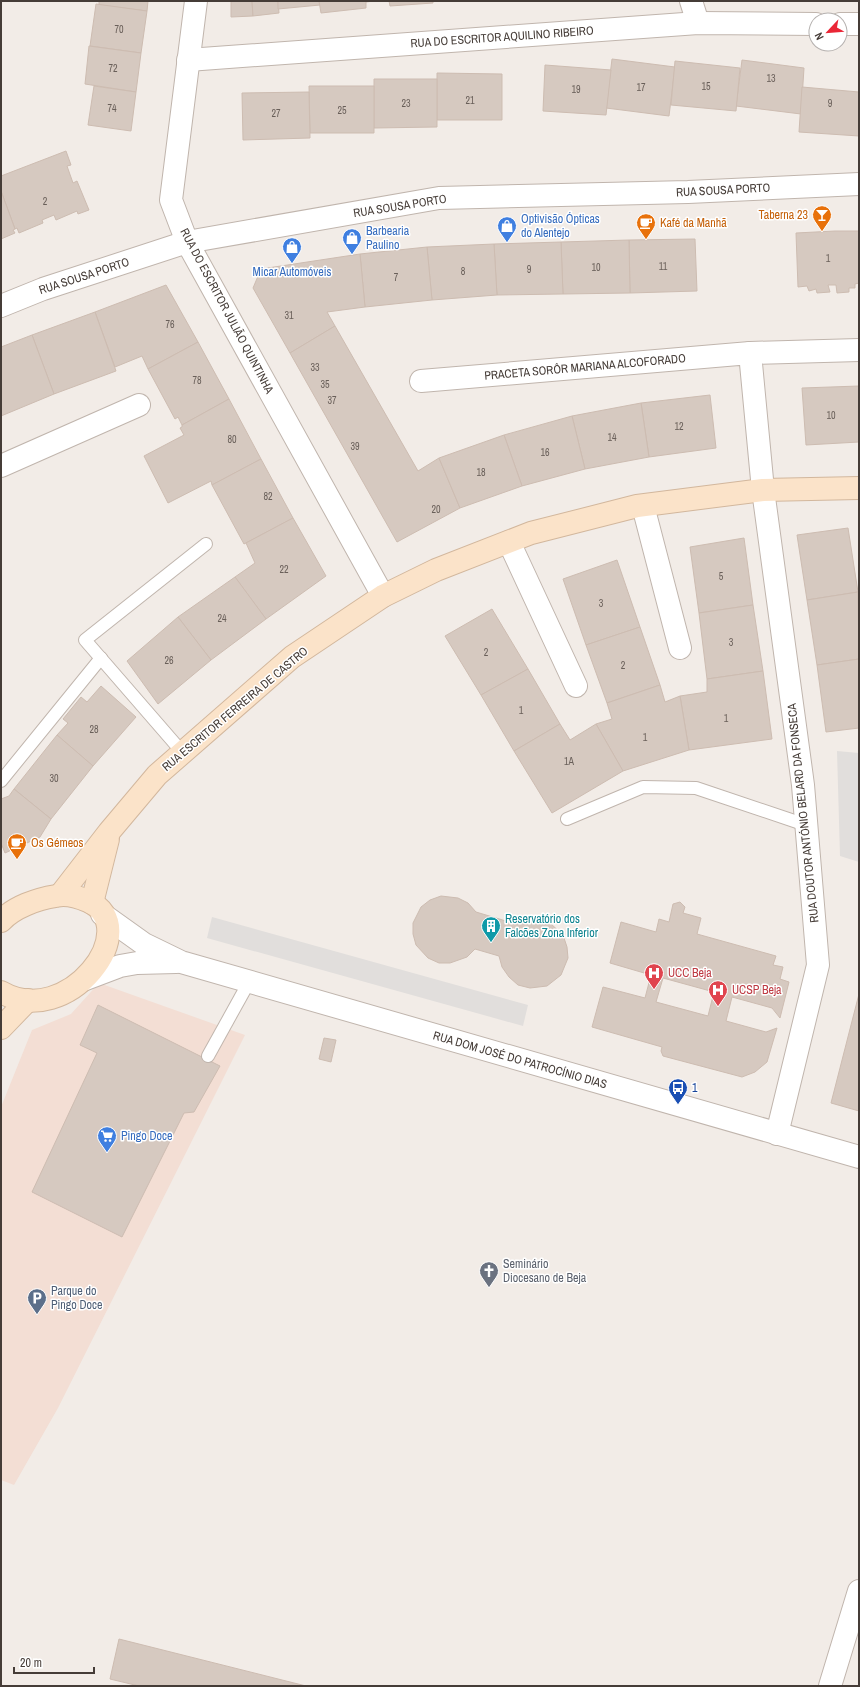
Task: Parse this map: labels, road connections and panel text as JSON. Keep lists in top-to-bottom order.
{
  "streets": {
    "main road": ["RUA ESCRITOR FERREIRA DE CASTRO"],
    "street": [
      "RUA DO ESCRITOR AQUILINO RIBEIRO",
      "RUA SOUSA PORTO",
      "RUA DO ESCRITOR JULIÃO QUINTINHA",
      "PRACETA SORÔR MARIANA ALCOFORADO",
      "RUA DOUTOR ANTÓNIO BELARD DA FONSECA",
      "RUA DOM JOSÉ DO PATROCÍNIO DIAS"
    ]
  },
  "crossings": [
    ["RUA DO ESCRITOR AQUILINO RIBEIRO", "RUA DO ESCRITOR JULIÃO QUINTINHA"],
    ["RUA SOUSA PORTO", "RUA DO ESCRITOR JULIÃO QUINTINHA"],
    ["RUA DO ESCRITOR JULIÃO QUINTINHA", "RUA ESCRITOR FERREIRA DE CASTRO"],
    ["RUA ESCRITOR FERREIRA DE CASTRO", "RUA DOUTOR ANTÓNIO BELARD DA FONSECA"],
    ["RUA ESCRITOR FERREIRA DE CASTRO", "RUA DOM JOSÉ DO PATROCÍNIO DIAS"],
    ["RUA DOUTOR ANTÓNIO BELARD DA FONSECA", "RUA DOM JOSÉ DO PATROCÍNIO DIAS"]
  ],
  "places": {
    "bar": ["Taberna 23"],
    "cafe": ["Kafé da Manhã", "Os Gémeos"],
    "shop": ["Optivisão Ópticas do Alentejo", "Barbearia Paulino", "Micar Automóveis"],
    "building": ["Reservatório dos Falcões Zona Inferior"],
    "hospital": ["UCC Beja", "UCSP Beja"],
    "bus stop": ["1"],
    "supermarket": ["Pingo Doce"],
    "church": ["Seminário Diocesano de Beja"],
    "parking": ["Parque do Pingo Doce"]
  },
  "house_numbers": [
    "70",
    "72",
    "13",
    "15",
    "17",
    "19",
    "21",
    "23",
    "9",
    "74",
    "25",
    "27",
    "2",
    "1",
    "11",
    "10",
    "9",
    "8",
    "7",
    "31",
    "76",
    "33",
    "78",
    "35",
    "37",
    "10",
    "12",
    "14",
    "80",
    "39",
    "16",
    "18",
    "82",
    "20",
    "22",
    "5",
    "3",
    "24",
    "3",
    "2",
    "26",
    "2",
    "1",
    "1",
    "28",
    "1",
    "1A",
    "30"
  ],
  "scale_bar": "20 m",
  "north": "bottom left"
}
